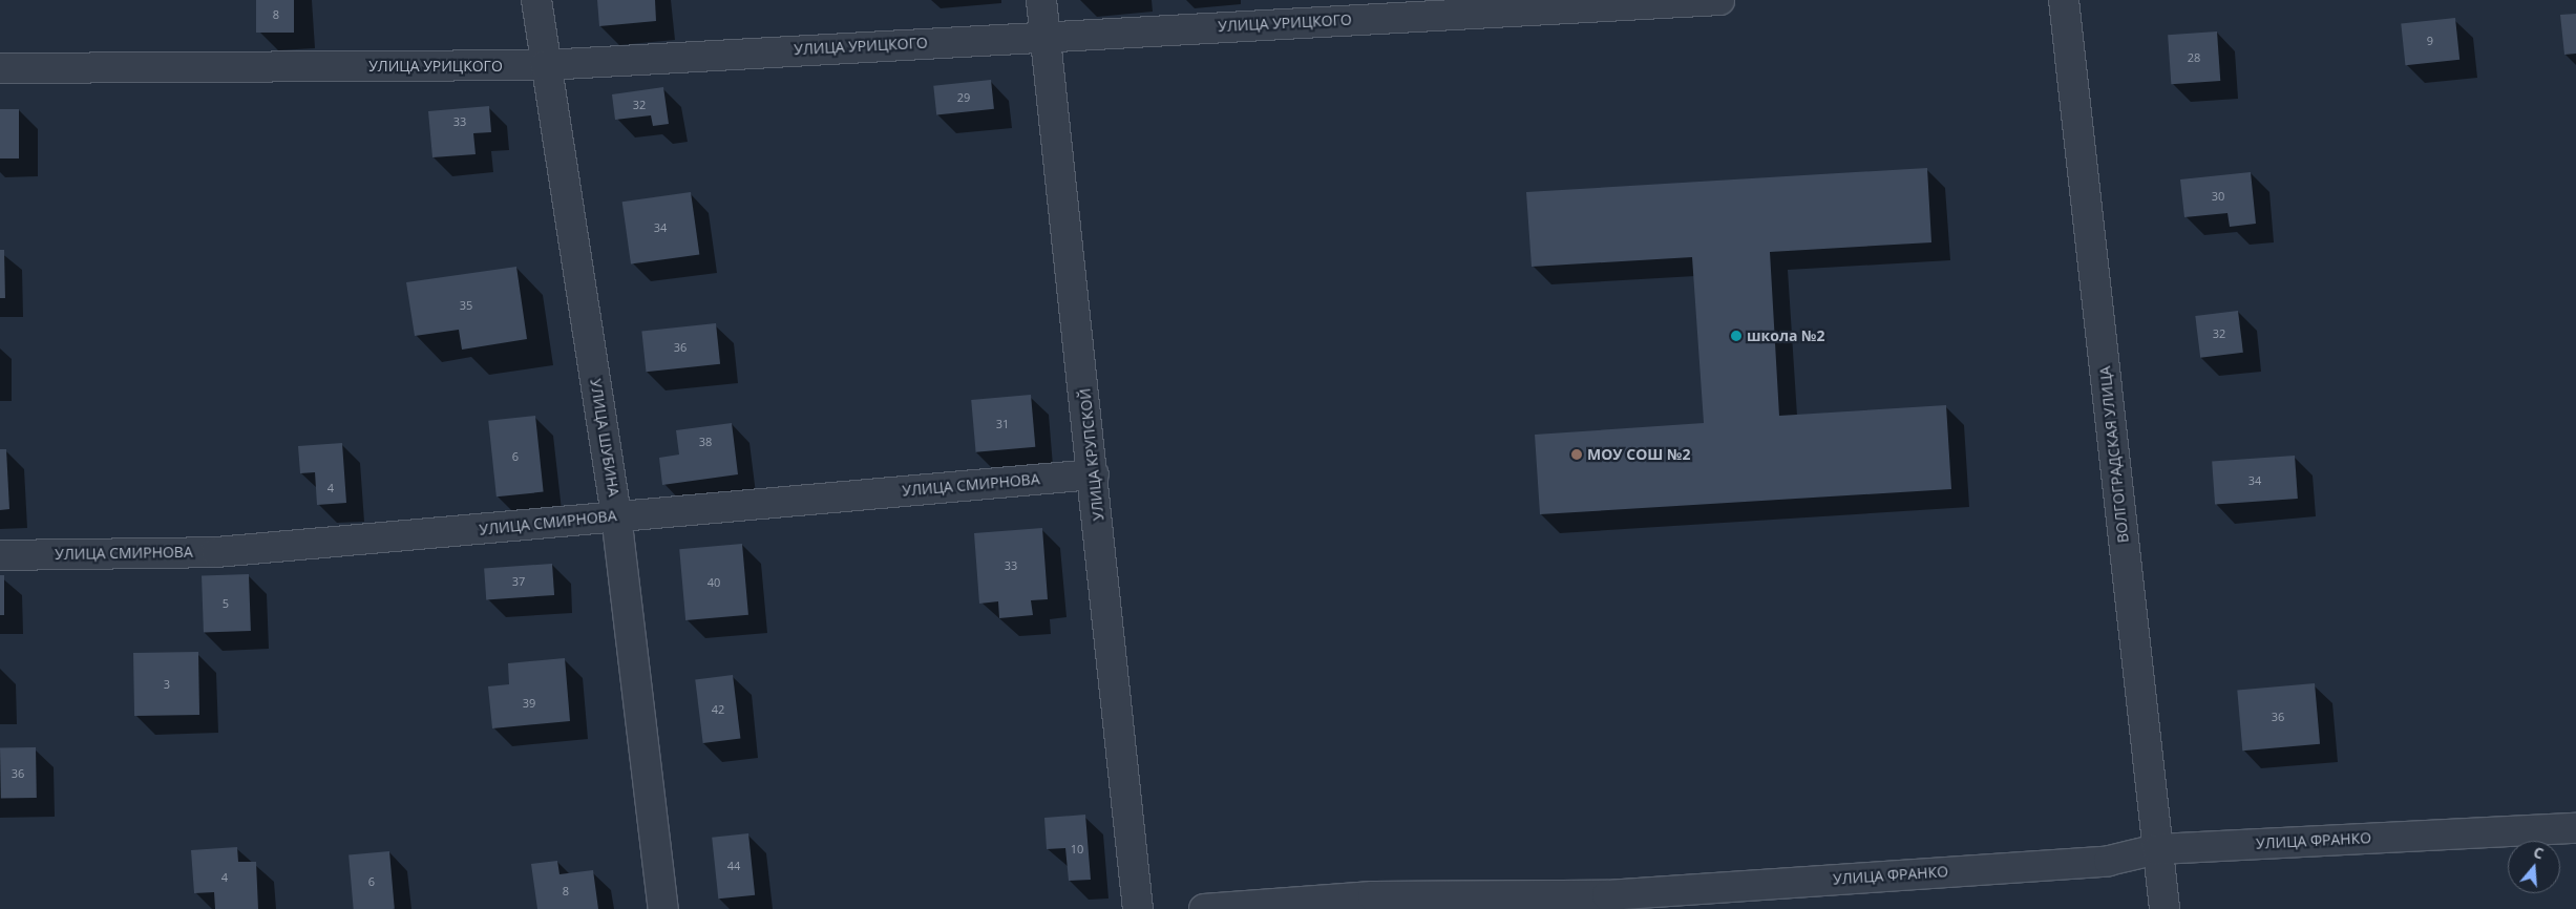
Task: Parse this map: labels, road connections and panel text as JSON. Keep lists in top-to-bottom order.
{
  "streets": {
    "street": [
      "УЛИЦА УРИЦКОГО",
      "УЛИЦА ШУБИНА",
      "УЛИЦА КРУПСКОЙ",
      "ВОЛГОГРАДСКАЯ УЛИЦА",
      "УЛИЦА СМИРНОВА",
      "УЛИЦА ФРАНКО"
    ]
  },
  "crossings": [
    ["УЛИЦА УРИЦКОГО", "УЛИЦА ШУБИНА"],
    ["УЛИЦА УРИЦКОГО", "УЛИЦА КРУПСКОЙ"],
    ["УЛИЦА ШУБИНА", "УЛИЦА СМИРНОВА"],
    ["УЛИЦА КРУПСКОЙ", "УЛИЦА СМИРНОВА"],
    ["ВОЛГОГРАДСКАЯ УЛИЦА", "УЛИЦА ФРАНКО"]
  ],
  "places": ["школа №2", "МОУ СОШ №2"],
  "house_numbers": [
    "8",
    "9",
    "28",
    "29",
    "32",
    "33",
    "30",
    "34",
    "35",
    "32",
    "36",
    "31",
    "38",
    "6",
    "34",
    "4",
    "33",
    "37",
    "40",
    "5",
    "3",
    "39",
    "42",
    "36",
    "36",
    "10",
    "44",
    "4",
    "6",
    "8"
  ],
  "north": "top"
}
